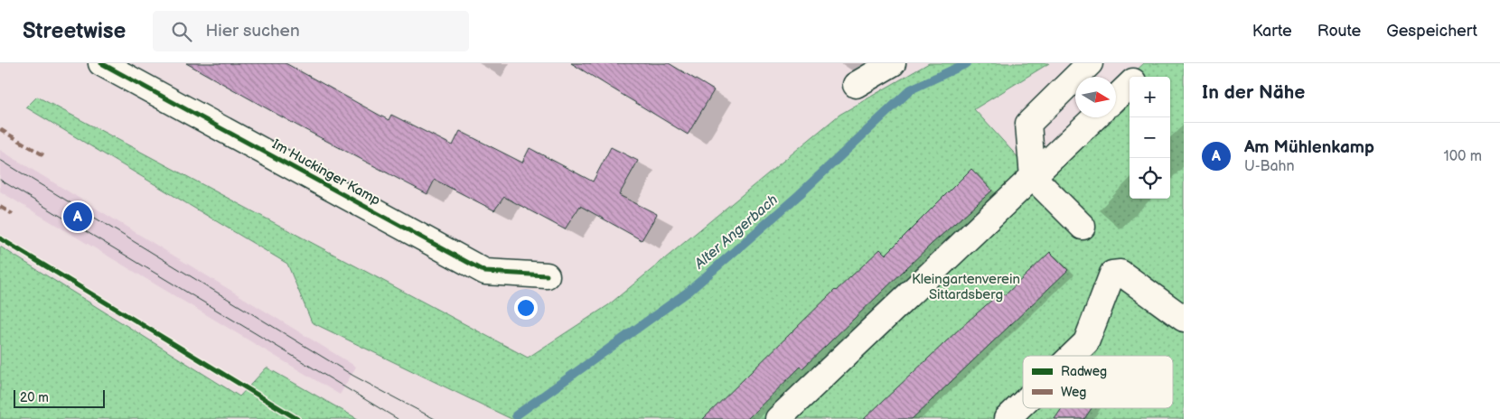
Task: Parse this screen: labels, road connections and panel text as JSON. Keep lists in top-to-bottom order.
{
  "streets": {
    "street": ["Im Huckinger Kamp"]
  },
  "water": ["Alter Angerbach"],
  "parks": ["Kleingartenverein Sittardsberg"],
  "legend": ["Radweg", "Weg"],
  "scale_bar": "20 m",
  "north": "right",
  "page": {
    "header": "Streetwise",
    "search": "Hier suchen",
    "nav": ["Karte", "Route", "Gespeichert"],
    "heading": "In der Nähe",
    "map_buttons": ["+", "−"],
    "list": [
      {
        "mark": "A",
        "name": "Am Mühlenkamp",
        "note": "U-Bahn",
        "value": "100 m"
      }
    ],
    "pins": "A",
    "scale": "20 m"
  }
}
